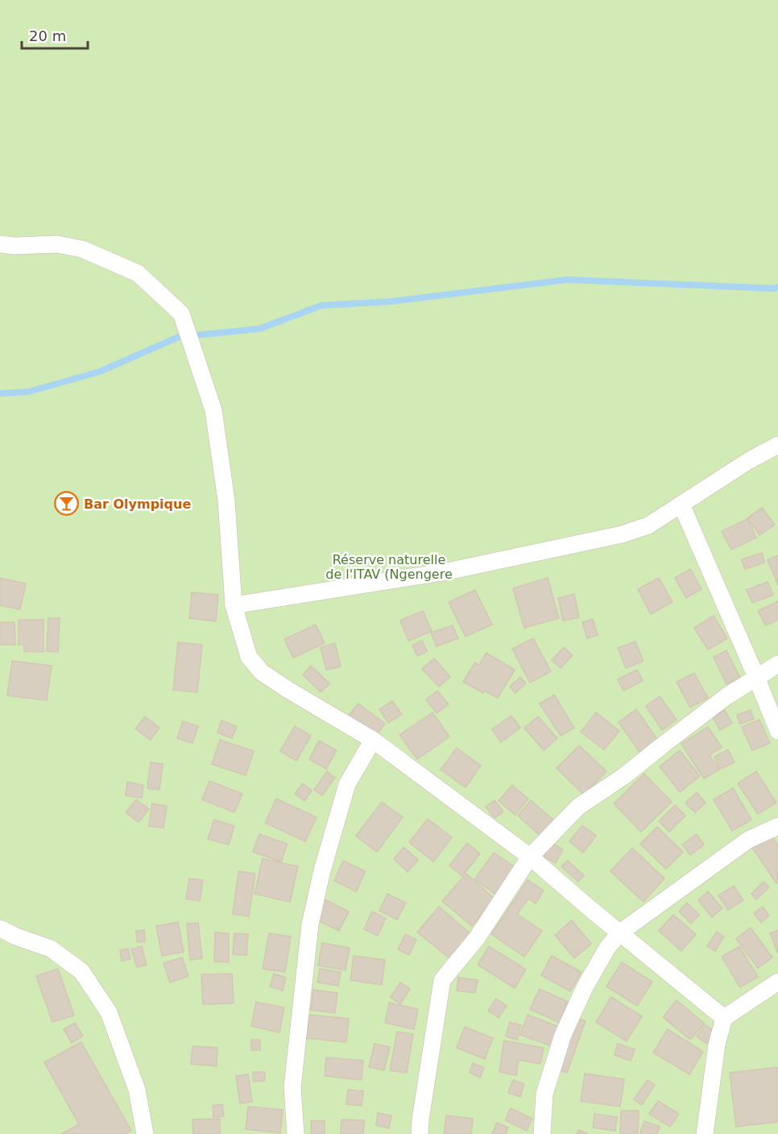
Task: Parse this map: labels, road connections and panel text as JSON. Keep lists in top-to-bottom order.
{
  "parks": ["Réserve naturelle de l'ITAV (Ngengere"],
  "places": {
    "bar": ["Bar Olympique"]
  },
  "scale_bar": "20 m"
}
